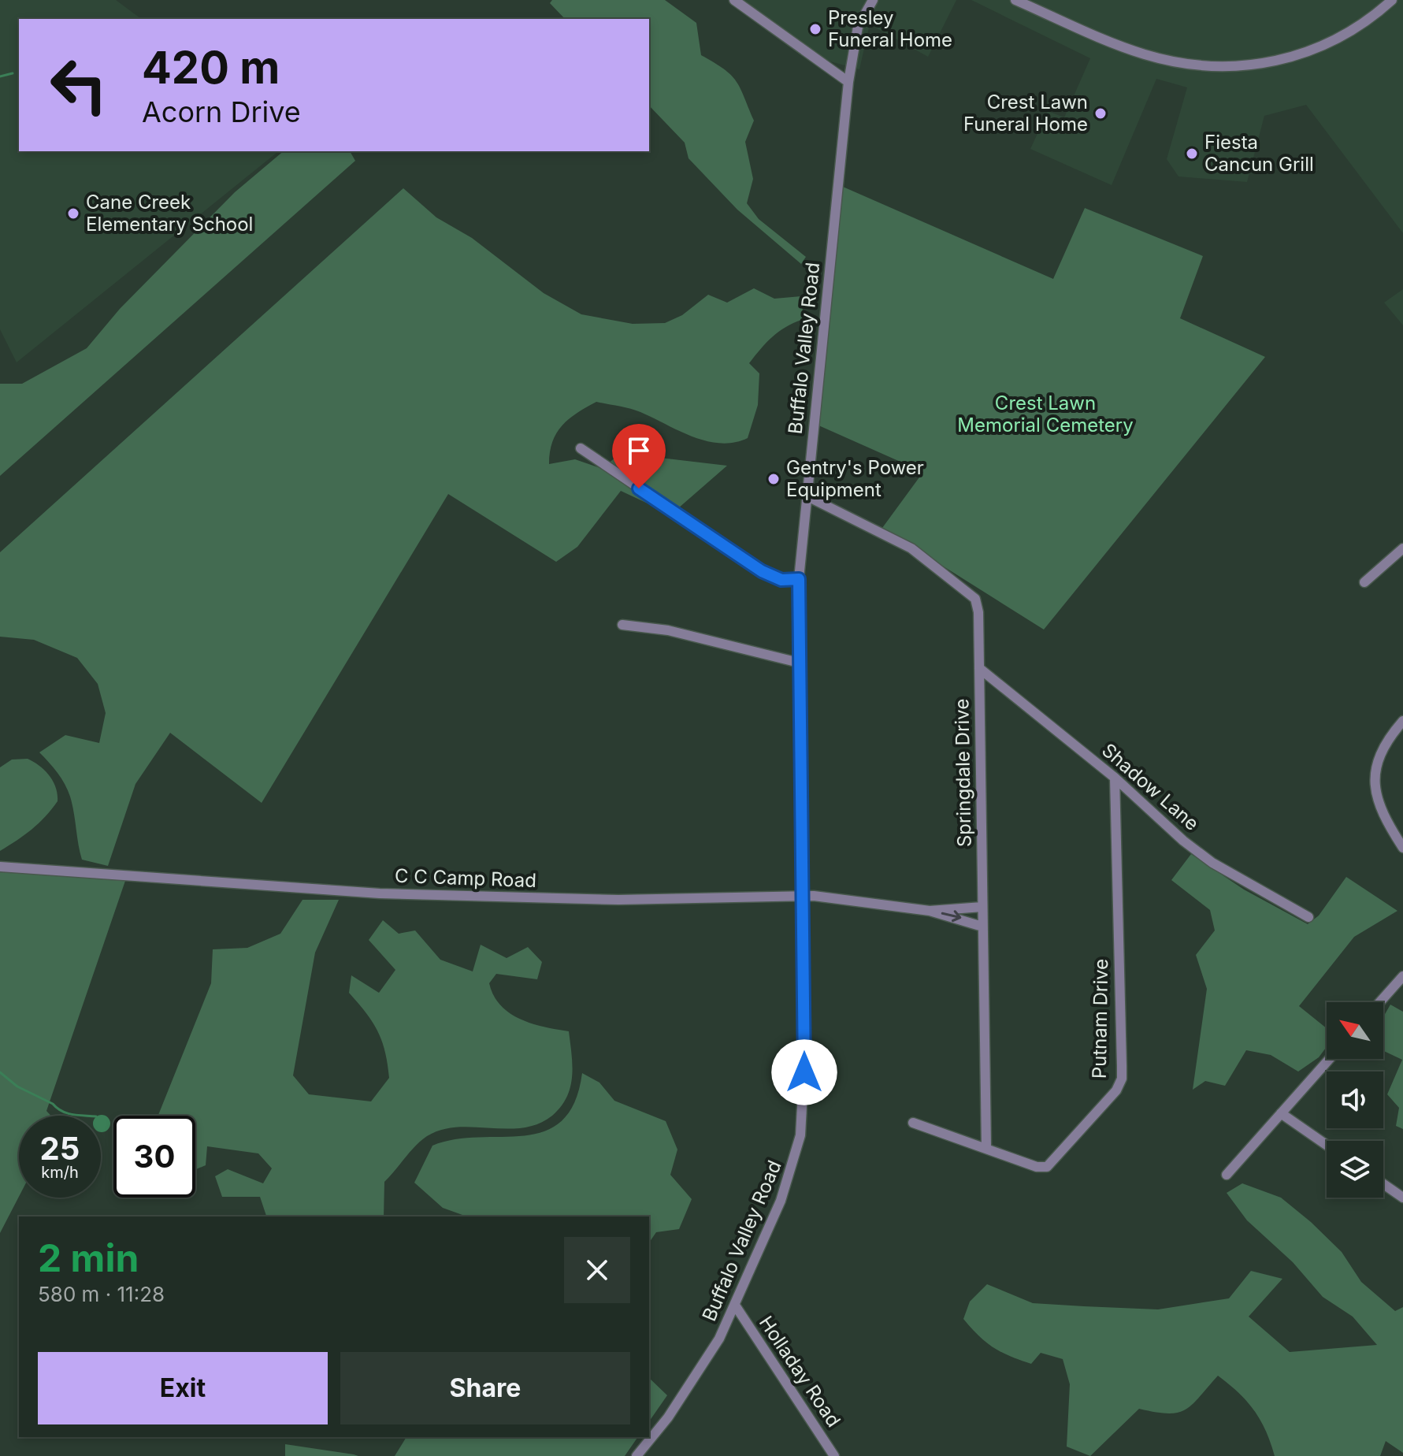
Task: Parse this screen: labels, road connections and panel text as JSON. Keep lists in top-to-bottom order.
{
  "streets": {
    "street": [
      "Buffalo Valley Road",
      "Springdale Drive",
      "Shadow Lane",
      "C C Camp Road",
      "Putnam Drive",
      "Holladay Road"
    ]
  },
  "crossings": [
    ["Buffalo Valley Road", "Springdale Drive"],
    ["Buffalo Valley Road", "C C Camp Road"],
    ["Buffalo Valley Road", "Holladay Road"],
    ["Springdale Drive", "Shadow Lane"],
    ["Springdale Drive", "Putnam Drive"],
    ["Shadow Lane", "Putnam Drive"]
  ],
  "parks": ["Crest Lawn Memorial Cemetery"],
  "places": [
    "Presley Funeral Home",
    "Crest Lawn Funeral Home",
    "Fiesta Cancun Grill",
    "Cane Creek Elementary School",
    "Gentry's Power Equipment"
  ],
  "north": "top left",
  "page": {
    "turn": ["420 m", "Acorn Drive"],
    "speed": "25 km/h",
    "limit": "30",
    "heading": ["2 min", "580 m · 11:28"],
    "buttons": ["Exit", "Share"]
  }
}
